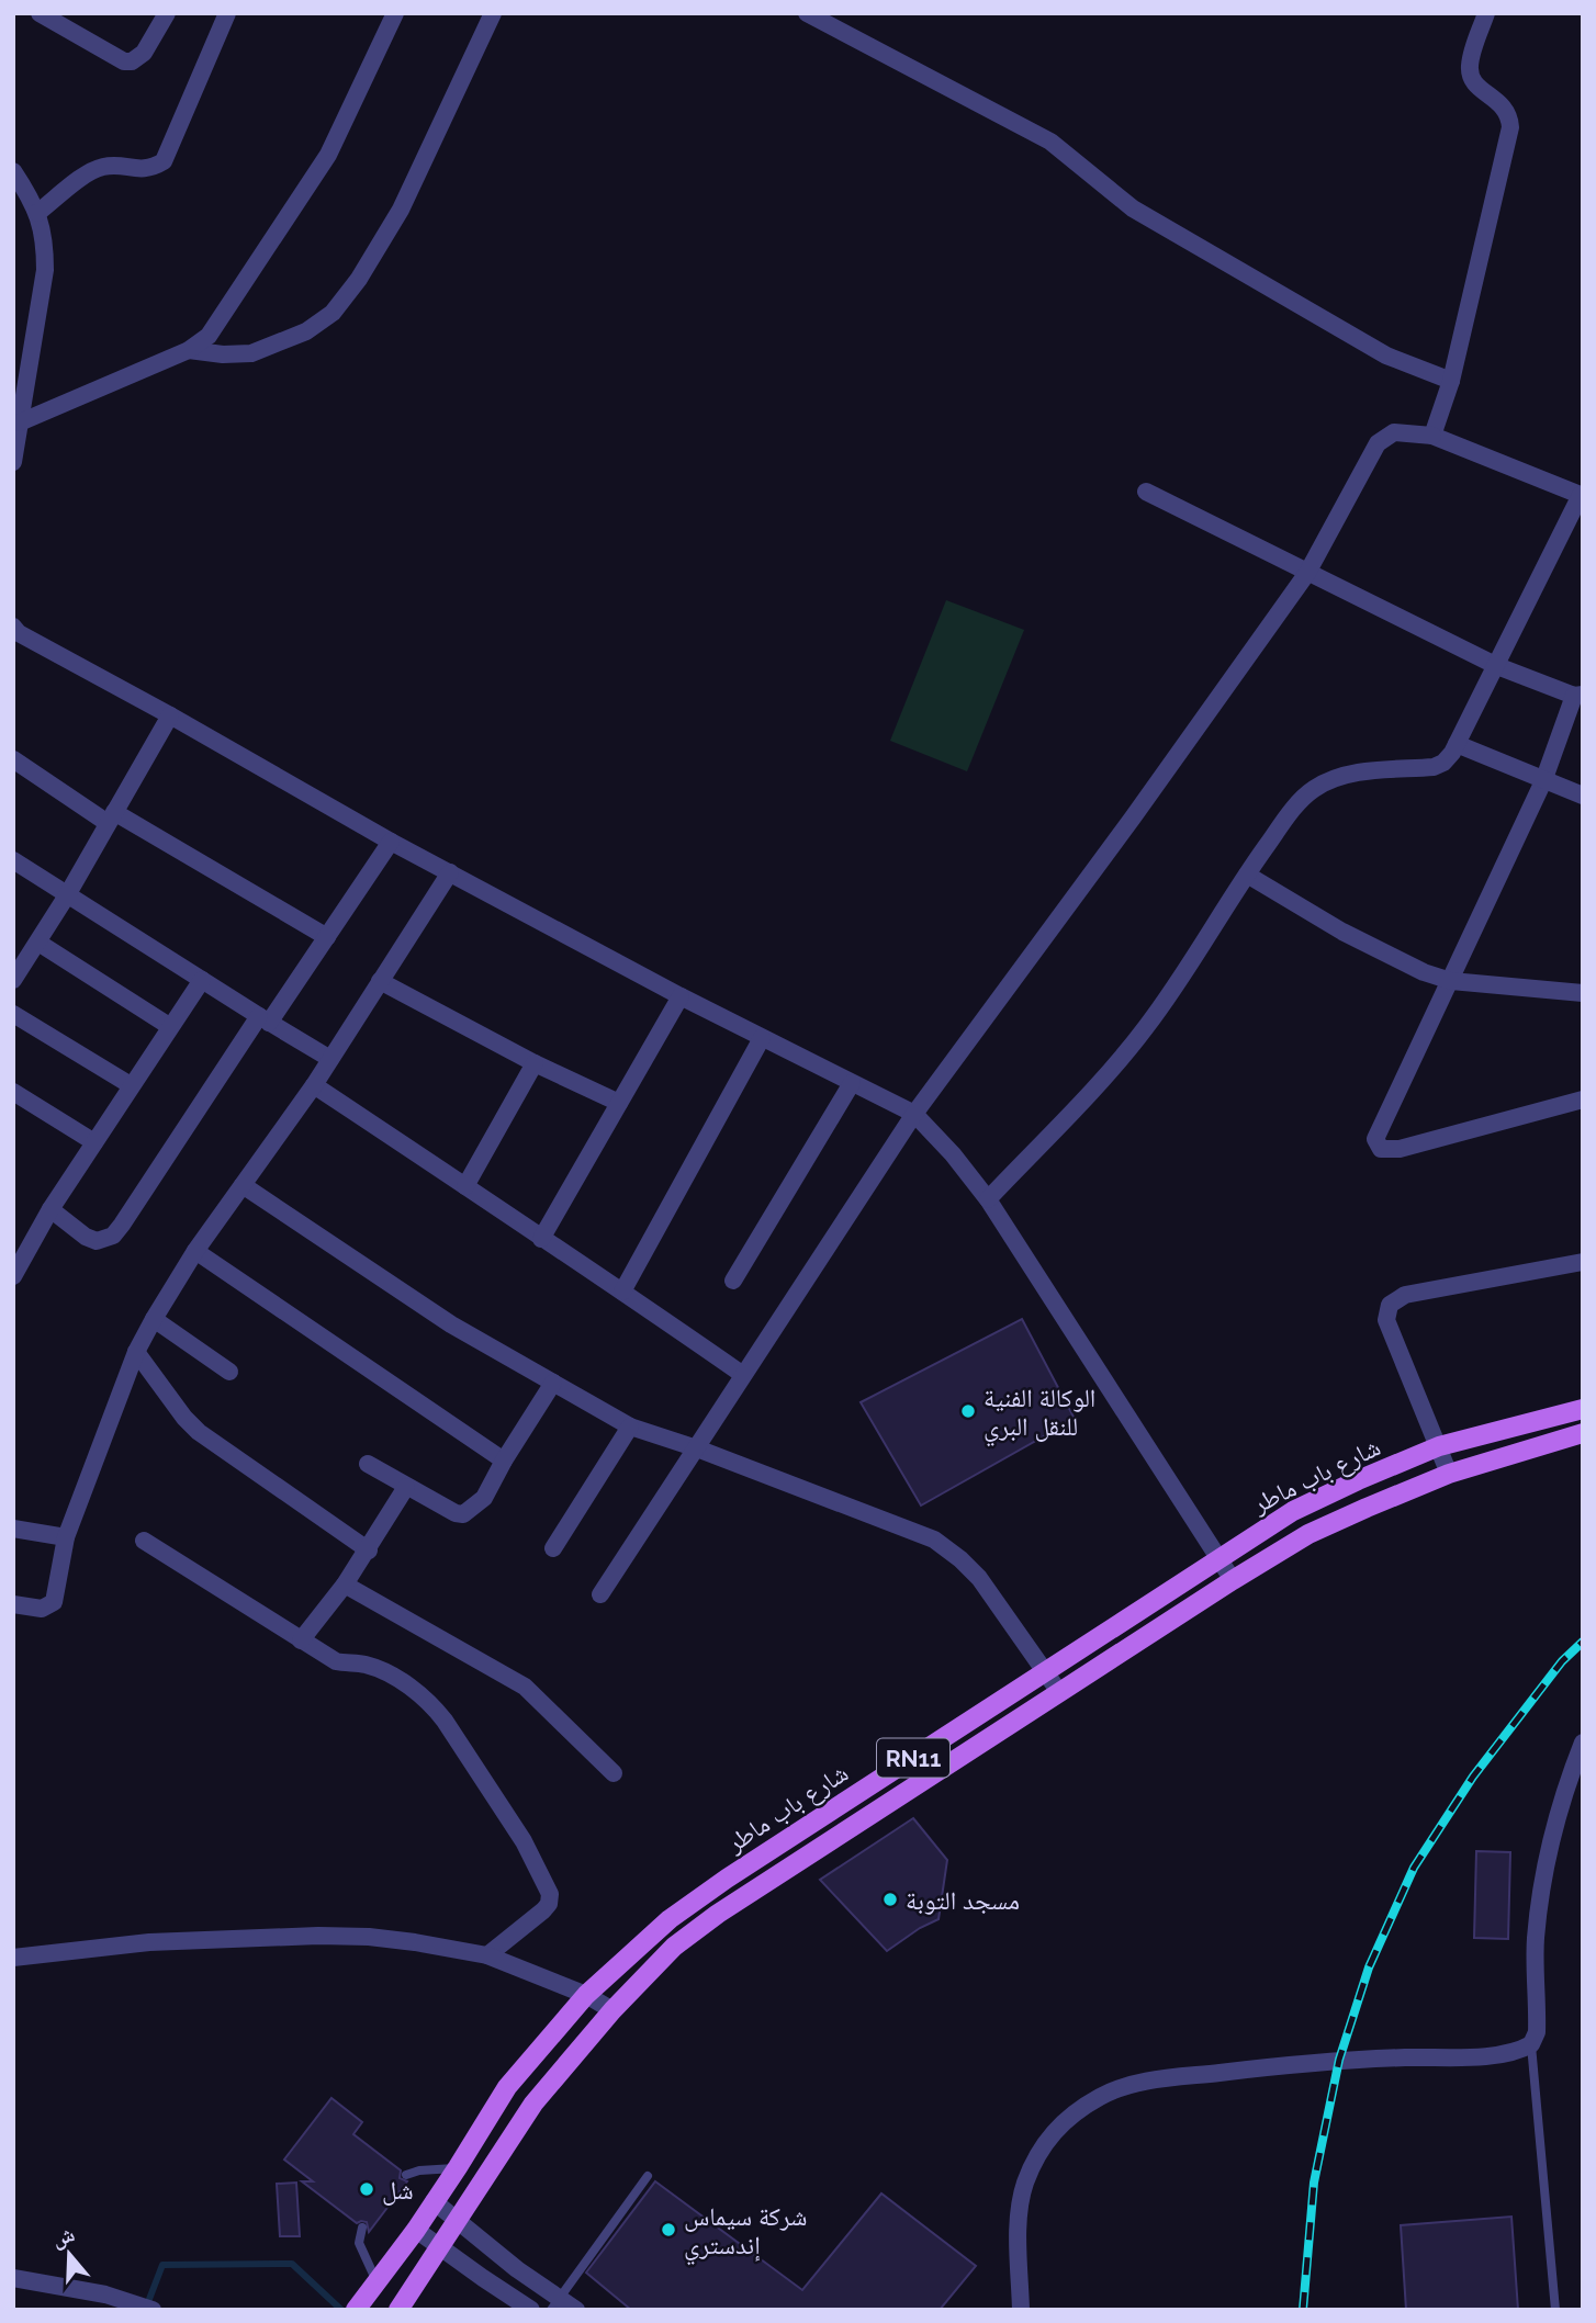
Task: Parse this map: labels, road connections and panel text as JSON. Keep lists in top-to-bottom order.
{
  "streets": {
    "main road": ["شارع باب ماطر", "RN11"]
  },
  "places": [
    "الوكالة الفنية للنقل البري",
    "مسجد التوبة",
    "شل",
    "شركة سيماس إندستري"
  ],
  "north": "top"
}
